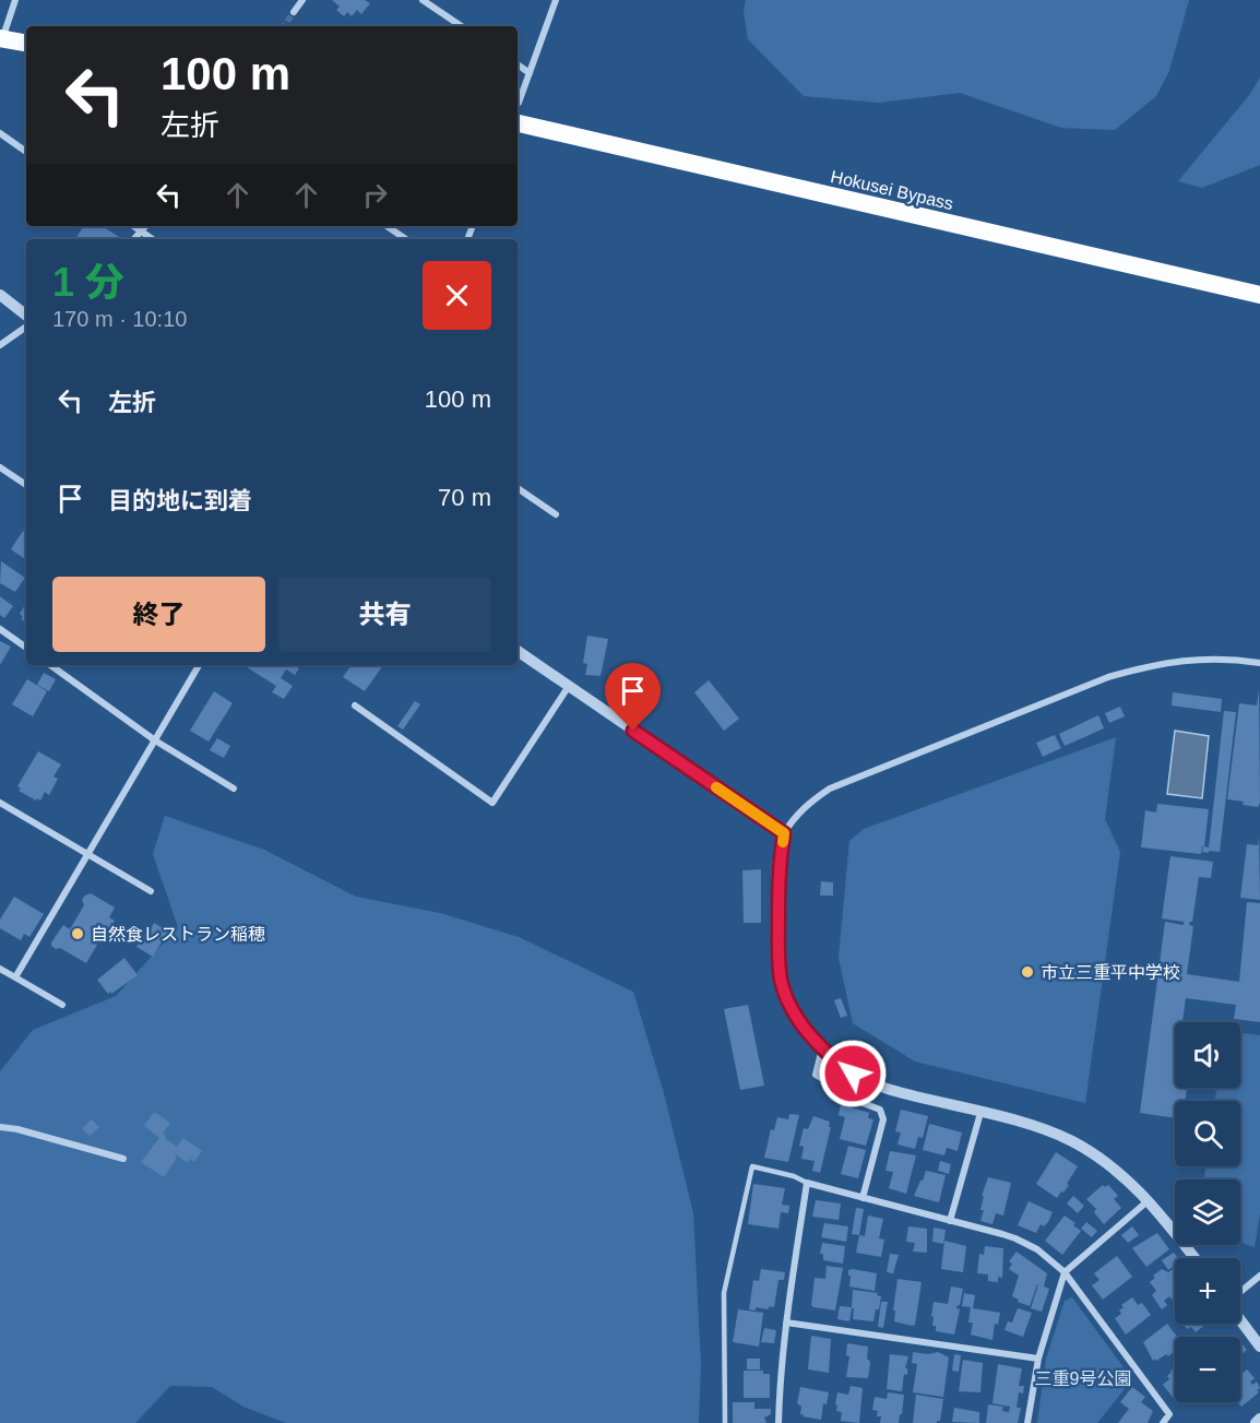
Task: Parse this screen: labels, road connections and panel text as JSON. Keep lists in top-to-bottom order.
{
  "streets": {
    "highway": ["Hokusei Bypass"]
  },
  "parks": ["三重9号公園"],
  "places": ["自然食レストラン稲穂", "市立三重平中学校"],
  "page": {
    "turn": ["100 m", "左折"],
    "heading": ["1 分", "170 m · 10:10"],
    "list": [
      {
        "name": "左折",
        "value": "100 m"
      },
      {
        "name": "目的地に到着",
        "value": "70 m"
      }
    ],
    "buttons": ["終了", "共有"],
    "map_buttons": ["+", "−"]
  }
}
